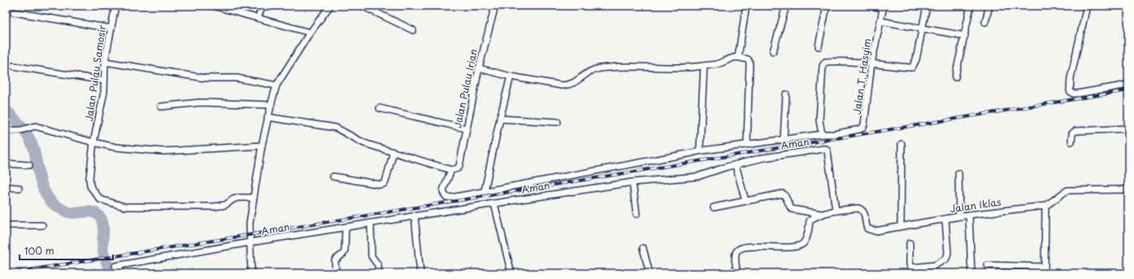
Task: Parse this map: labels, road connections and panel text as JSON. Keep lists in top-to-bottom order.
{
  "streets": {
    "street": [
      "Jalan Pulau Samosir",
      "Jalan T. Hasyim",
      "Jalan Pulau Irian",
      "Aman",
      "Jalan Iklas"
    ]
  },
  "crossings": [
    ["Aman", "Jalan Iklas"]
  ],
  "scale_bar": "100 m"
}
